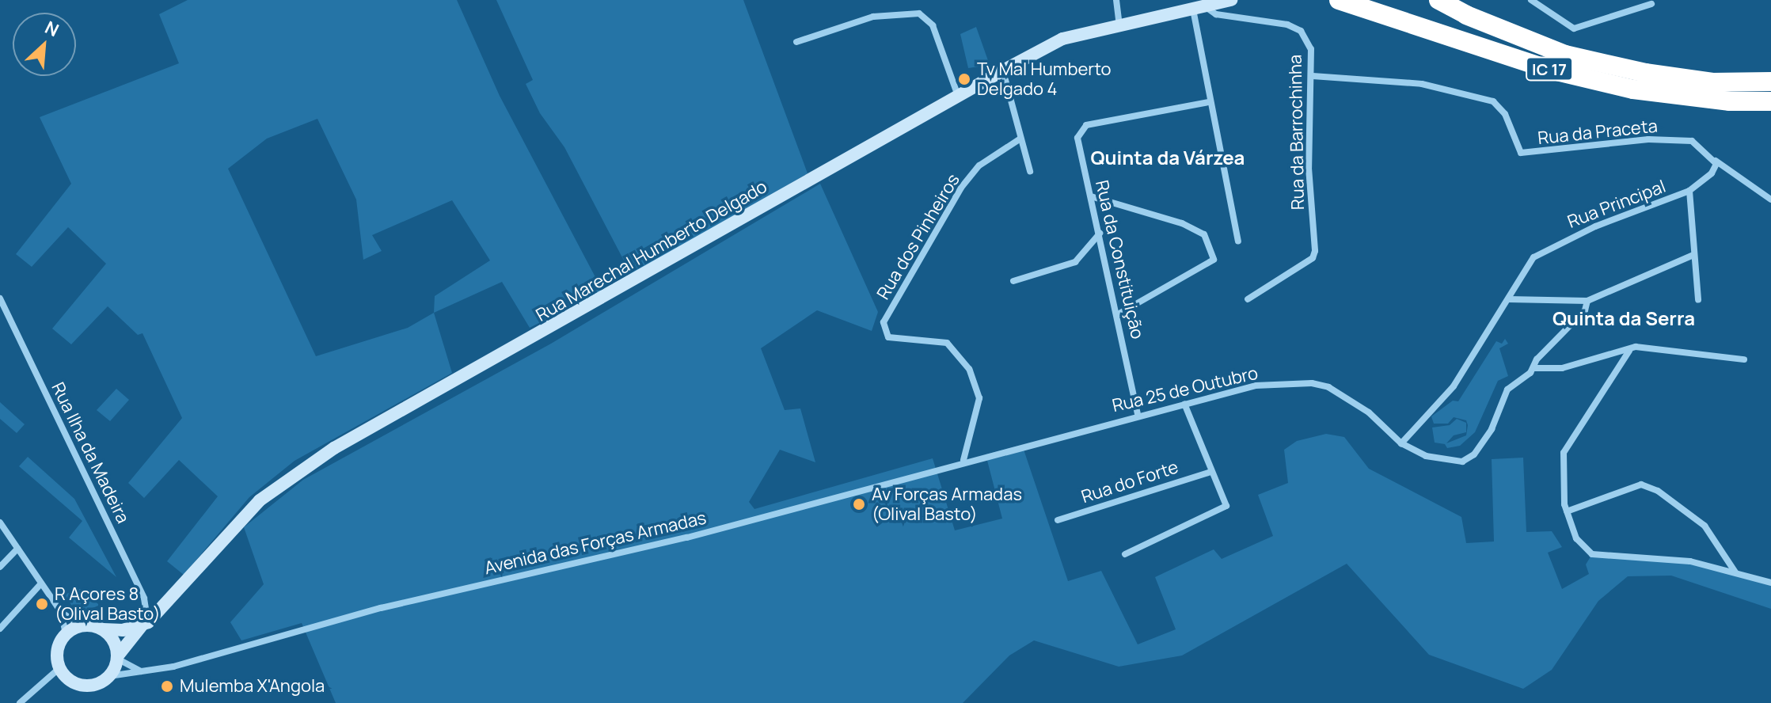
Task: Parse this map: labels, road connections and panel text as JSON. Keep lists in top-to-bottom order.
{
  "streets": {
    "highway": ["IC 17"],
    "street": [
      "Rua da Barrochinha",
      "Rua da Praceta",
      "Rua Principal",
      "Rua dos Pinheiros",
      "Rua Marechal Humberto Delgado",
      "Rua da Constituição",
      "Rua 25 de Outubro",
      "Rua Ilha da Madeira",
      "Rua do Forte",
      "Avenida das Forças Armadas"
    ]
  },
  "crossings": [
    ["Rua da Barrochinha", "Rua da Praceta"],
    ["Rua da Barrochinha", "Rua Marechal Humberto Delgado"],
    ["Rua da Praceta", "Rua Principal"],
    ["Rua Principal", "Rua 25 de Outubro"],
    ["Rua dos Pinheiros", "Rua 25 de Outubro"],
    ["Rua dos Pinheiros", "Avenida das Forças Armadas"],
    ["Rua Marechal Humberto Delgado", "Rua Ilha da Madeira"],
    ["Rua Marechal Humberto Delgado", "Avenida das Forças Armadas"],
    ["Rua da Constituição", "Rua 25 de Outubro"],
    ["Rua 25 de Outubro", "Avenida das Forças Armadas"]
  ],
  "districts": ["Quinta da Várzea", "Quinta da Serra"],
  "places": [
    "Tv Mal Humberto Delgado 4",
    "Av Forças Armadas (Olival Basto)",
    "R Açores 8 (Olival Basto)",
    "Mulemba X'Angola"
  ],
  "north": "top right"
}
